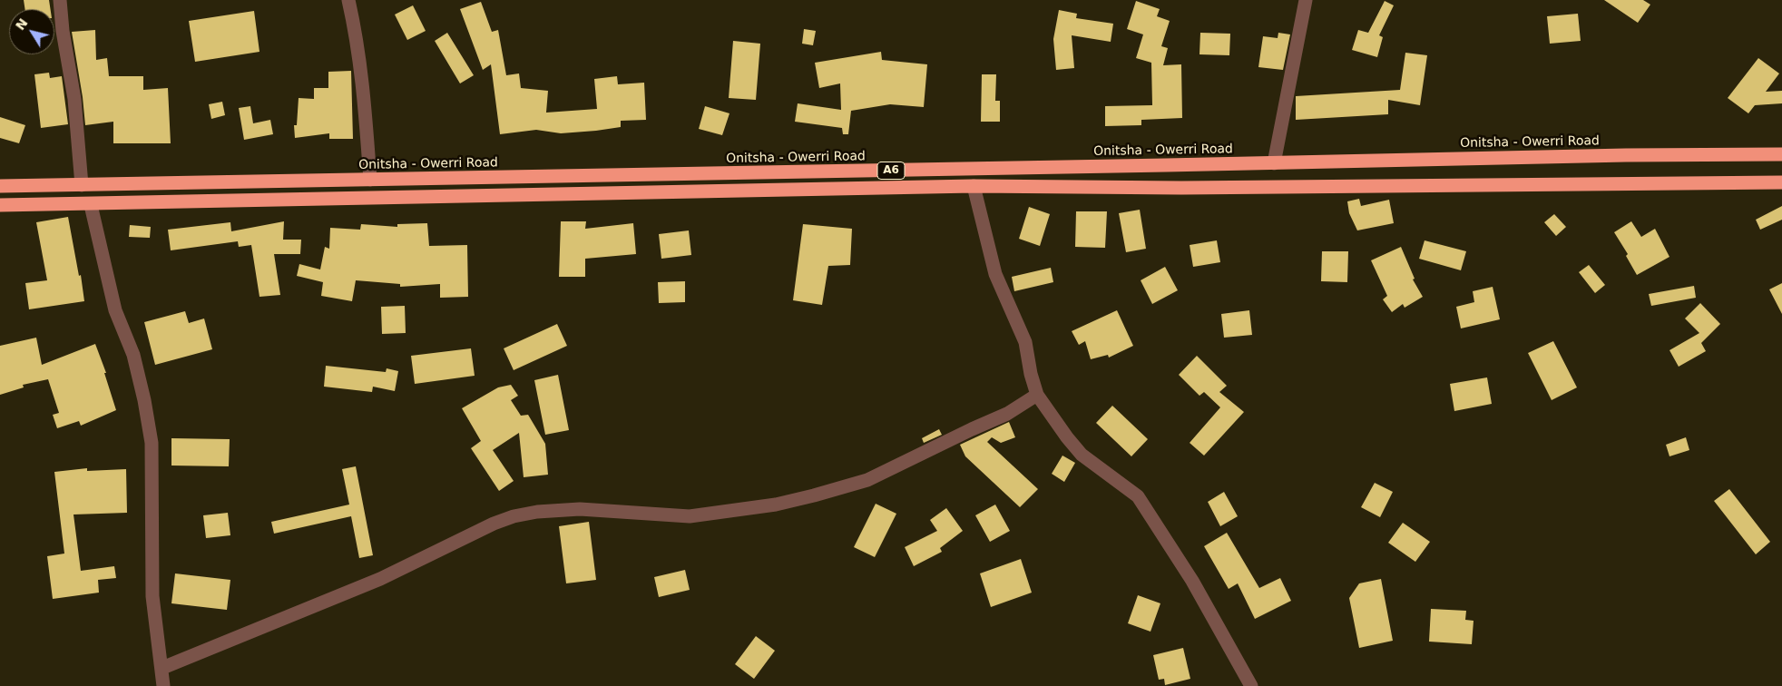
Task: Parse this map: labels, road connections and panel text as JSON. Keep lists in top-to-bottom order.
{
  "streets": {
    "highway": ["Onitsha - Owerri Road", "A6"]
  },
  "north": "top left"
}
